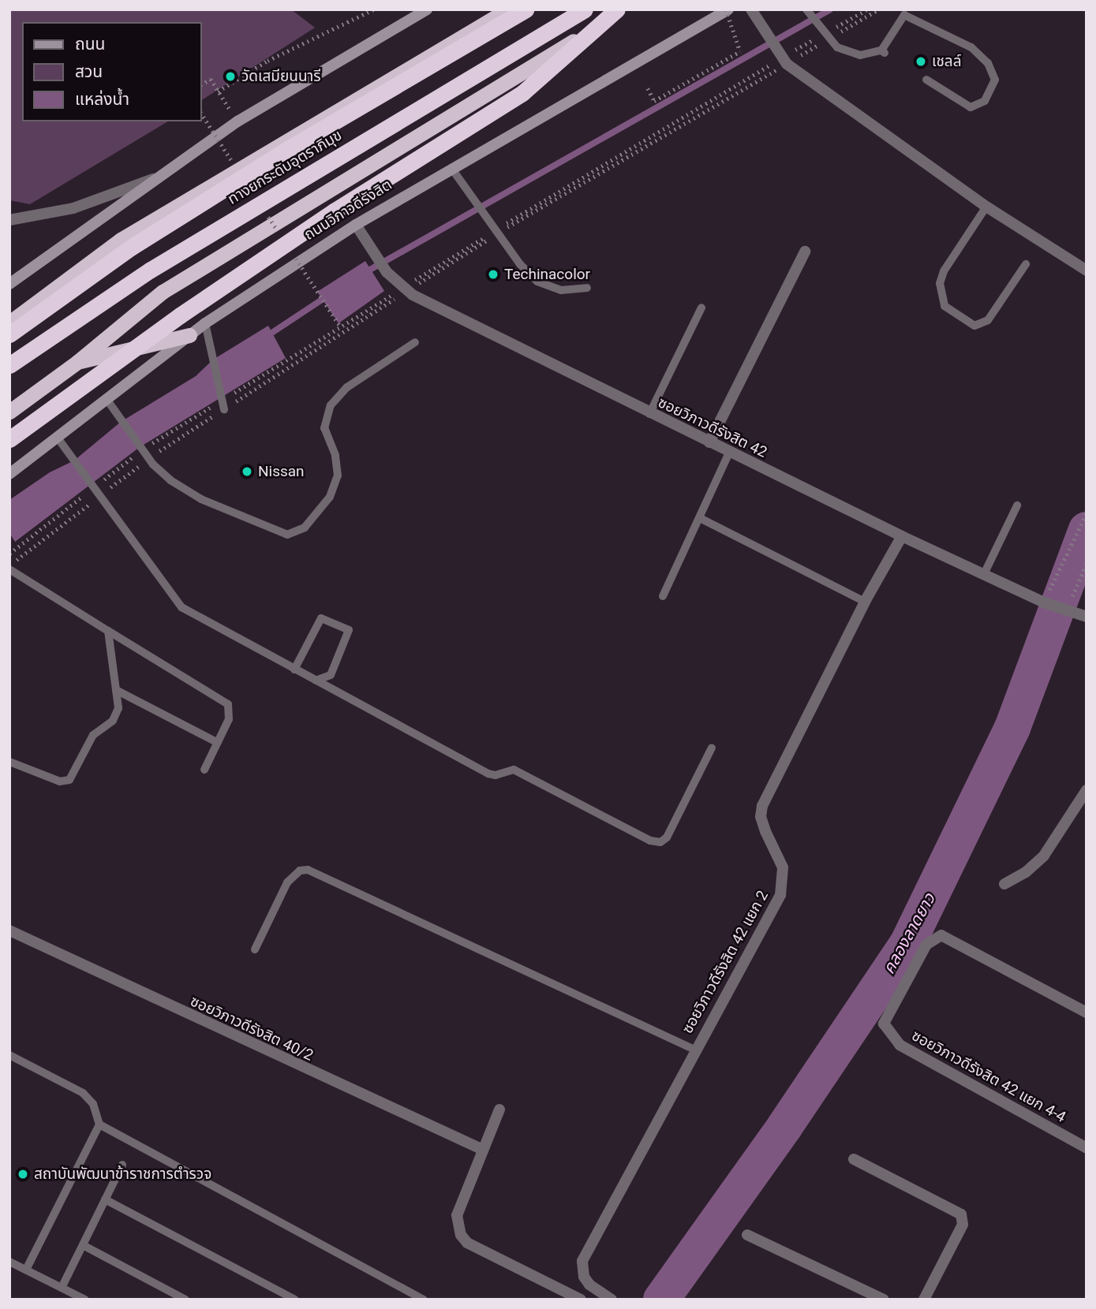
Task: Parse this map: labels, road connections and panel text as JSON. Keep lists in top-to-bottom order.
{
  "streets": {
    "highway": ["ทางยกระดับอุตราภิมุข", "ถนนวิภาวดีรังสิต"],
    "street": [
      "ซอยวิภาวดีรังสิต 42",
      "ซอยวิภาวดีรังสิต 42 แยก 2",
      "ซอยวิภาวดีรังสิต 40/2",
      "ซอยวิภาวดีรังสิต 42 แยก 4-4"
    ]
  },
  "crossings": [
    ["ถนนวิภาวดีรังสิต", "ซอยวิภาวดีรังสิต 42"],
    ["ซอยวิภาวดีรังสิต 42", "ซอยวิภาวดีรังสิต 42 แยก 2"]
  ],
  "water": ["คลองลาดยาว"],
  "places": [
    "เชลล์",
    "วัดเสมียนนารี",
    "Techinacolor",
    "Nissan",
    "สถาบันพัฒนาข้าราชการตำรวจ"
  ],
  "legend": ["ถนน", "สวน", "แหล่งน้ำ"]
}
